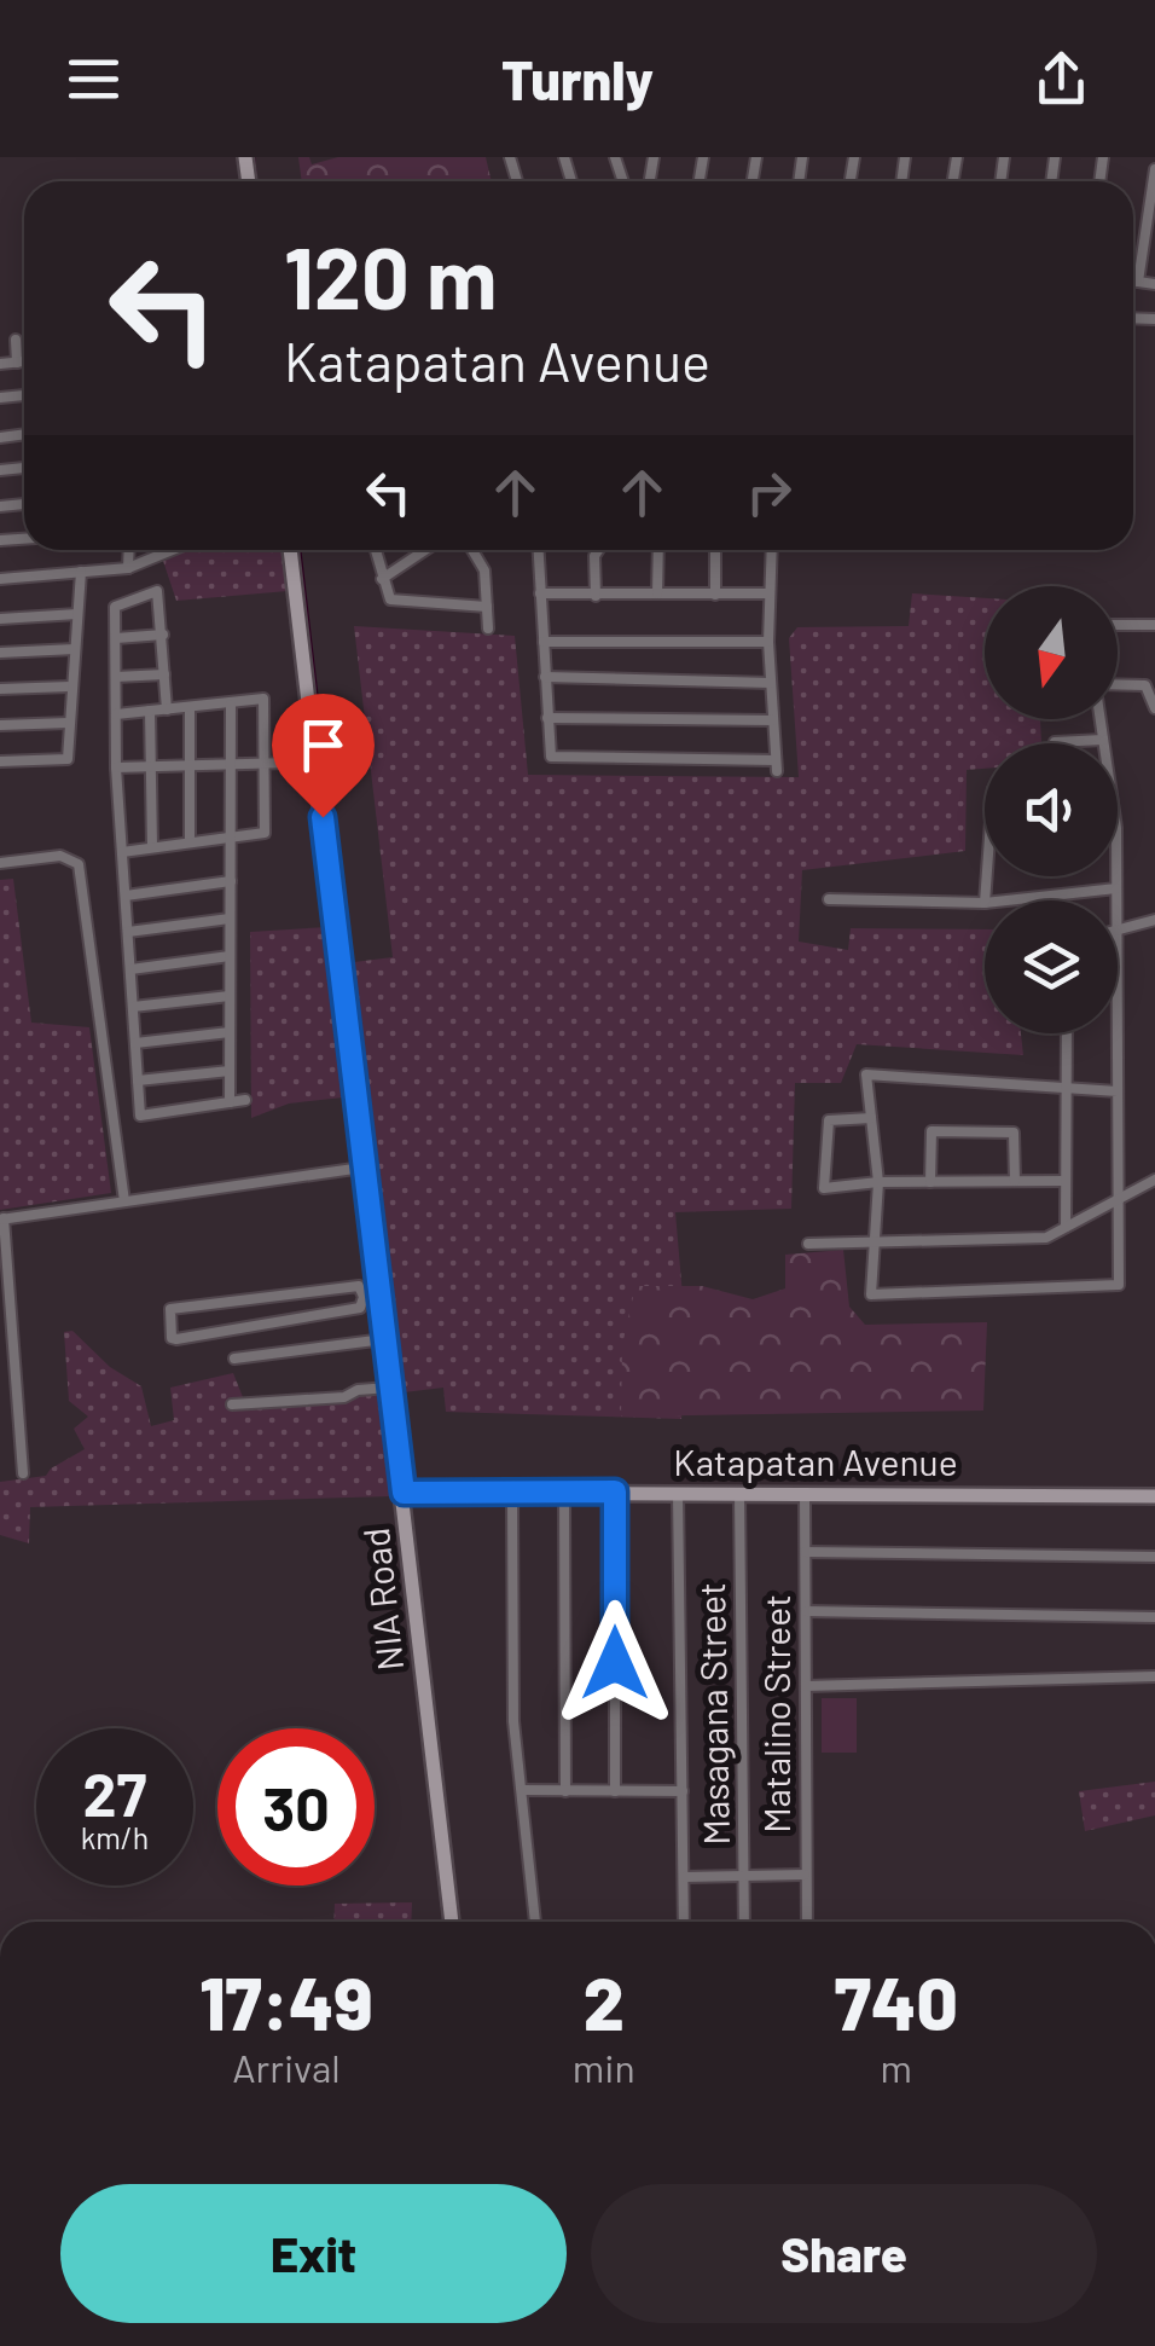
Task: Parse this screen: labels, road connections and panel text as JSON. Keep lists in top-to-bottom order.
{
  "streets": {
    "street": [
      "Katapatan Avenue",
      "NIA Road",
      "Masagana Street",
      "Matalino Street"
    ]
  },
  "crossings": [
    ["Katapatan Avenue", "NIA Road"],
    ["Katapatan Avenue", "Masagana Street"],
    ["Katapatan Avenue", "Matalino Street"]
  ],
  "north": "bottom",
  "page": {
    "header": "Turnly",
    "turn": ["120 m", "Katapatan Avenue"],
    "speed": "27 km/h",
    "limit": "30",
    "eta": [
      "17:49",
      "Arrival",
      "2",
      "min",
      "740",
      "m"
    ],
    "buttons": ["Exit", "Share"]
  }
}
